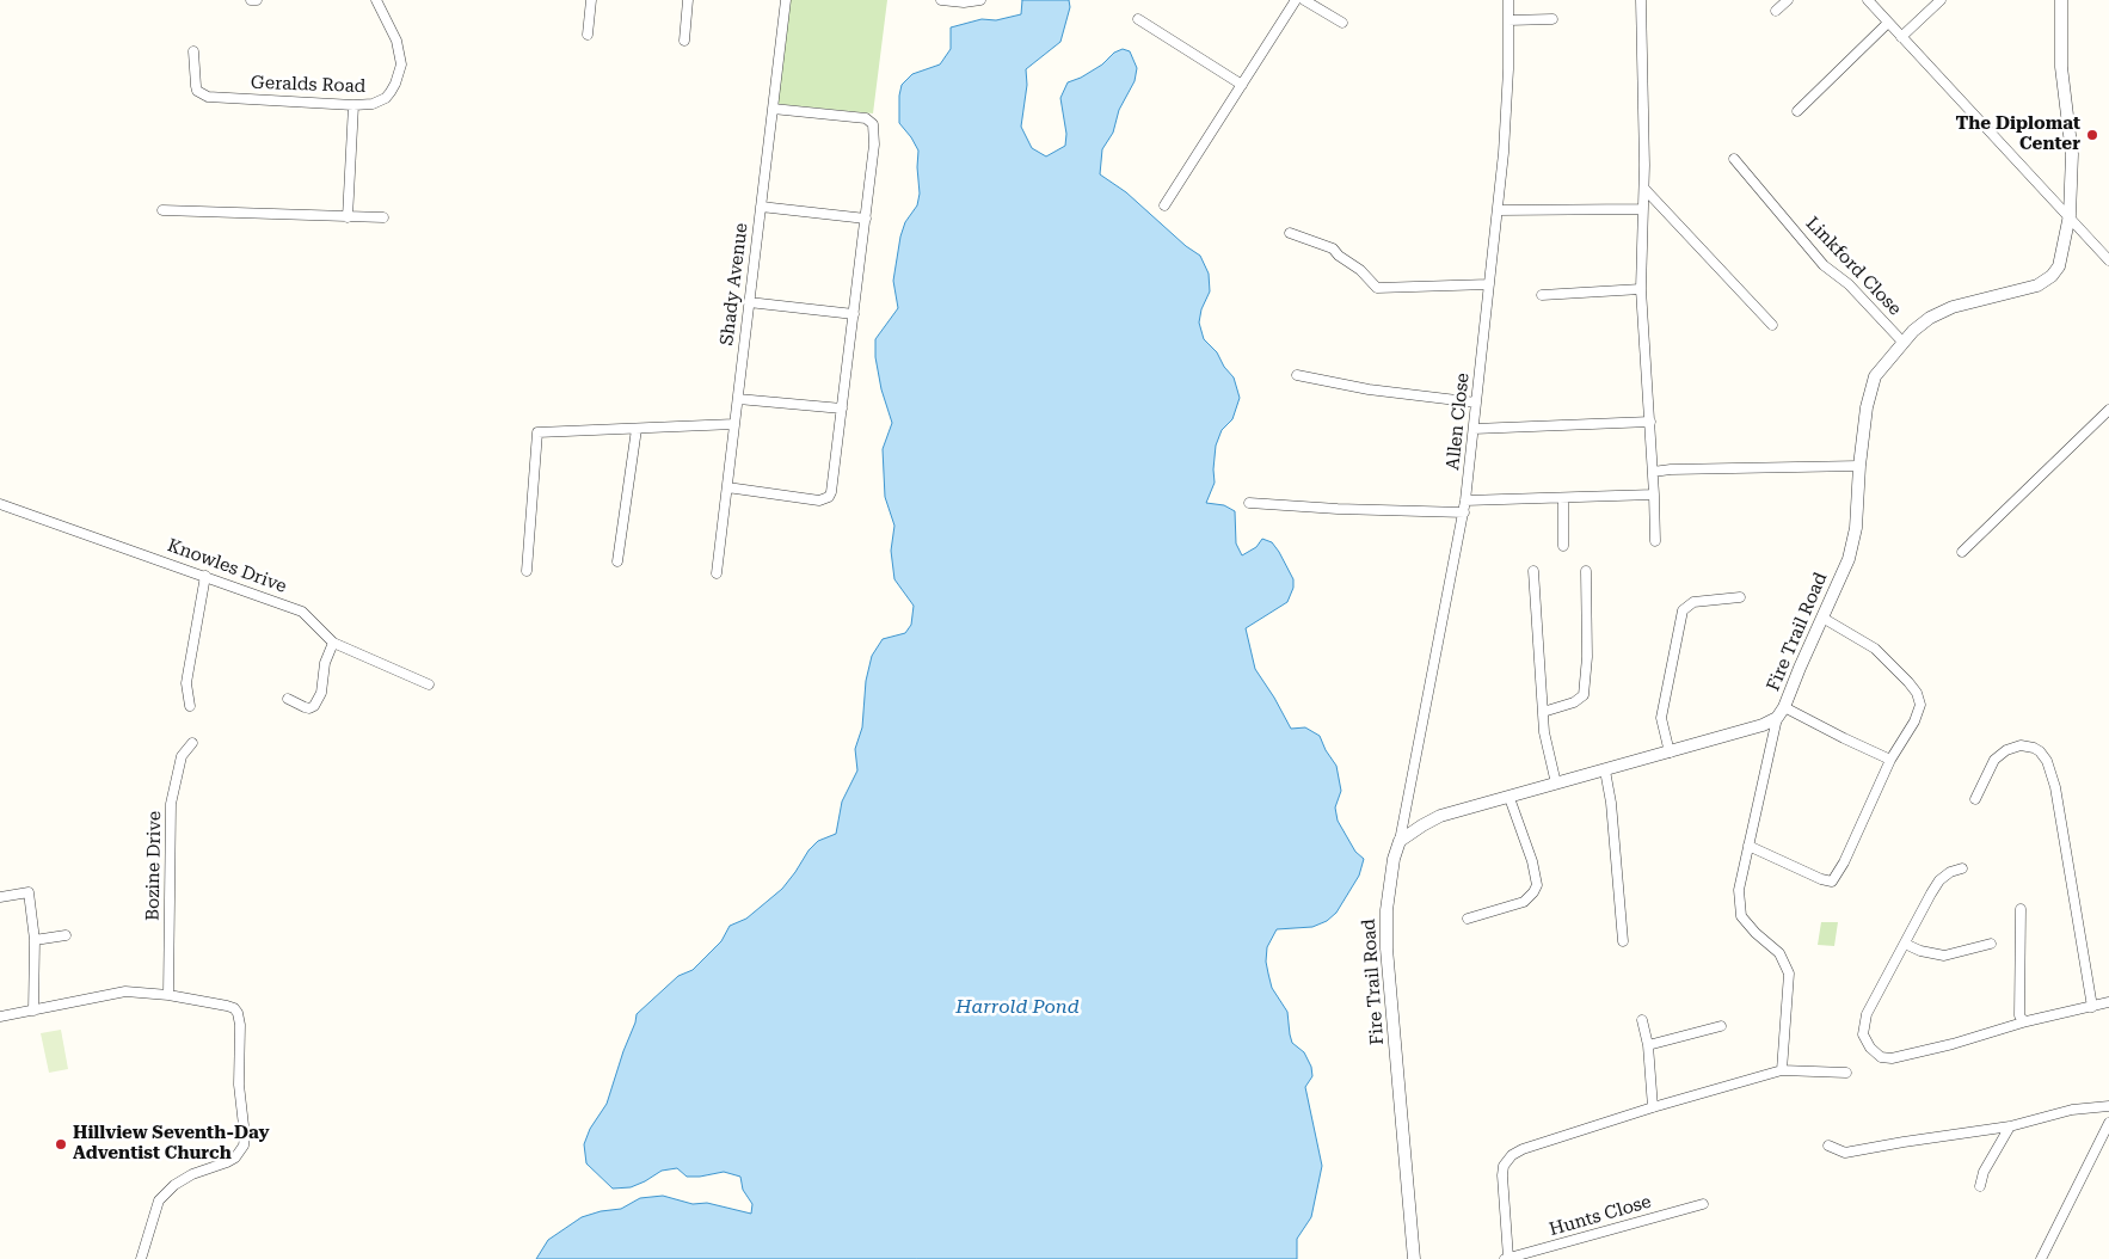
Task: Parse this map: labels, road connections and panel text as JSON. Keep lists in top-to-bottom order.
{
  "streets": {
    "street": [
      "Geralds Road",
      "Linkford Close",
      "Shady Avenue",
      "Allen Close",
      "Knowles Drive",
      "Fire Trail Road",
      "Bozine Drive",
      "Hunts Close"
    ]
  },
  "crossings": [
    ["Linkford Close", "Fire Trail Road"],
    ["Allen Close", "Fire Trail Road"]
  ],
  "water": ["Harrold Pond"],
  "places": ["The Diplomat Center", "Hillview Seventh-Day Adventist Church"]
}
